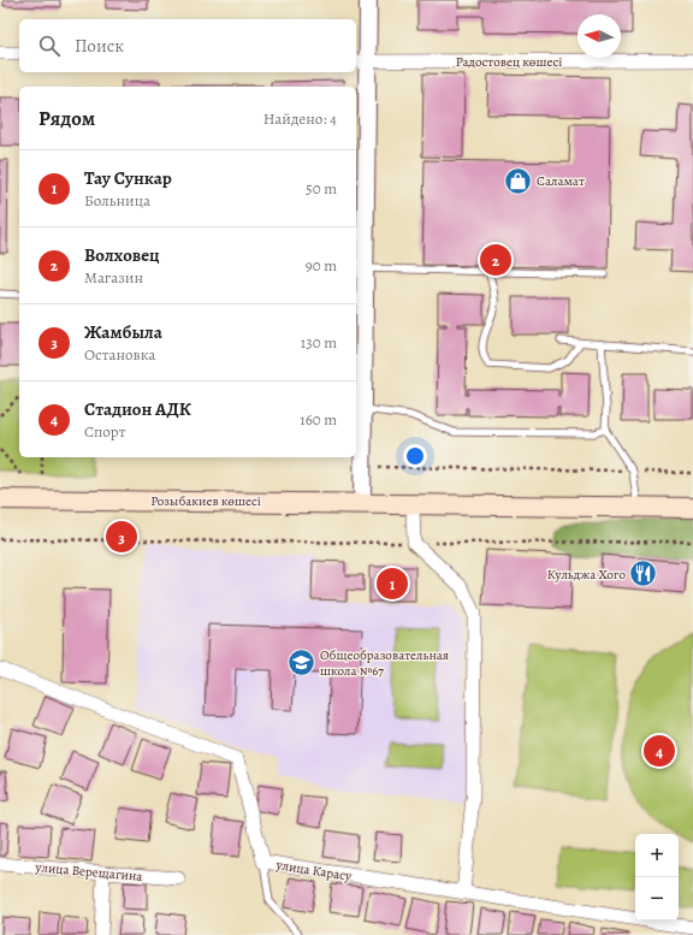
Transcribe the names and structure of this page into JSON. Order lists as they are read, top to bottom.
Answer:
{
  "streets": {
    "main road": ["Розыбакиев көшесі"],
    "street": ["Радостовец көшесі", "улица Карасу", "улица Верещагина"]
  },
  "places": {
    "shop": ["Саламат"],
    "restaurant": ["Кульджа Хого"],
    "school or university": ["Общеобразовательная школа №67"]
  },
  "north": "left",
  "page": {
    "search": "Поиск",
    "heading": ["Рядом", "Найдено: 4"],
    "list": [
      {
        "mark": "1",
        "name": "Тау Сункар",
        "note": "Больница",
        "value": "50 m"
      },
      {
        "mark": "2",
        "name": "Волховец",
        "note": "Магазин",
        "value": "90 m"
      },
      {
        "mark": "3",
        "name": "Жамбыла",
        "note": "Остановка",
        "value": "130 m"
      },
      {
        "mark": "4",
        "name": "Стадион АДК",
        "note": "Спорт",
        "value": "160 m"
      }
    ],
    "pins": [
      "2",
      "3",
      "1",
      "4"
    ],
    "map_buttons": ["+", "−"]
  }
}
